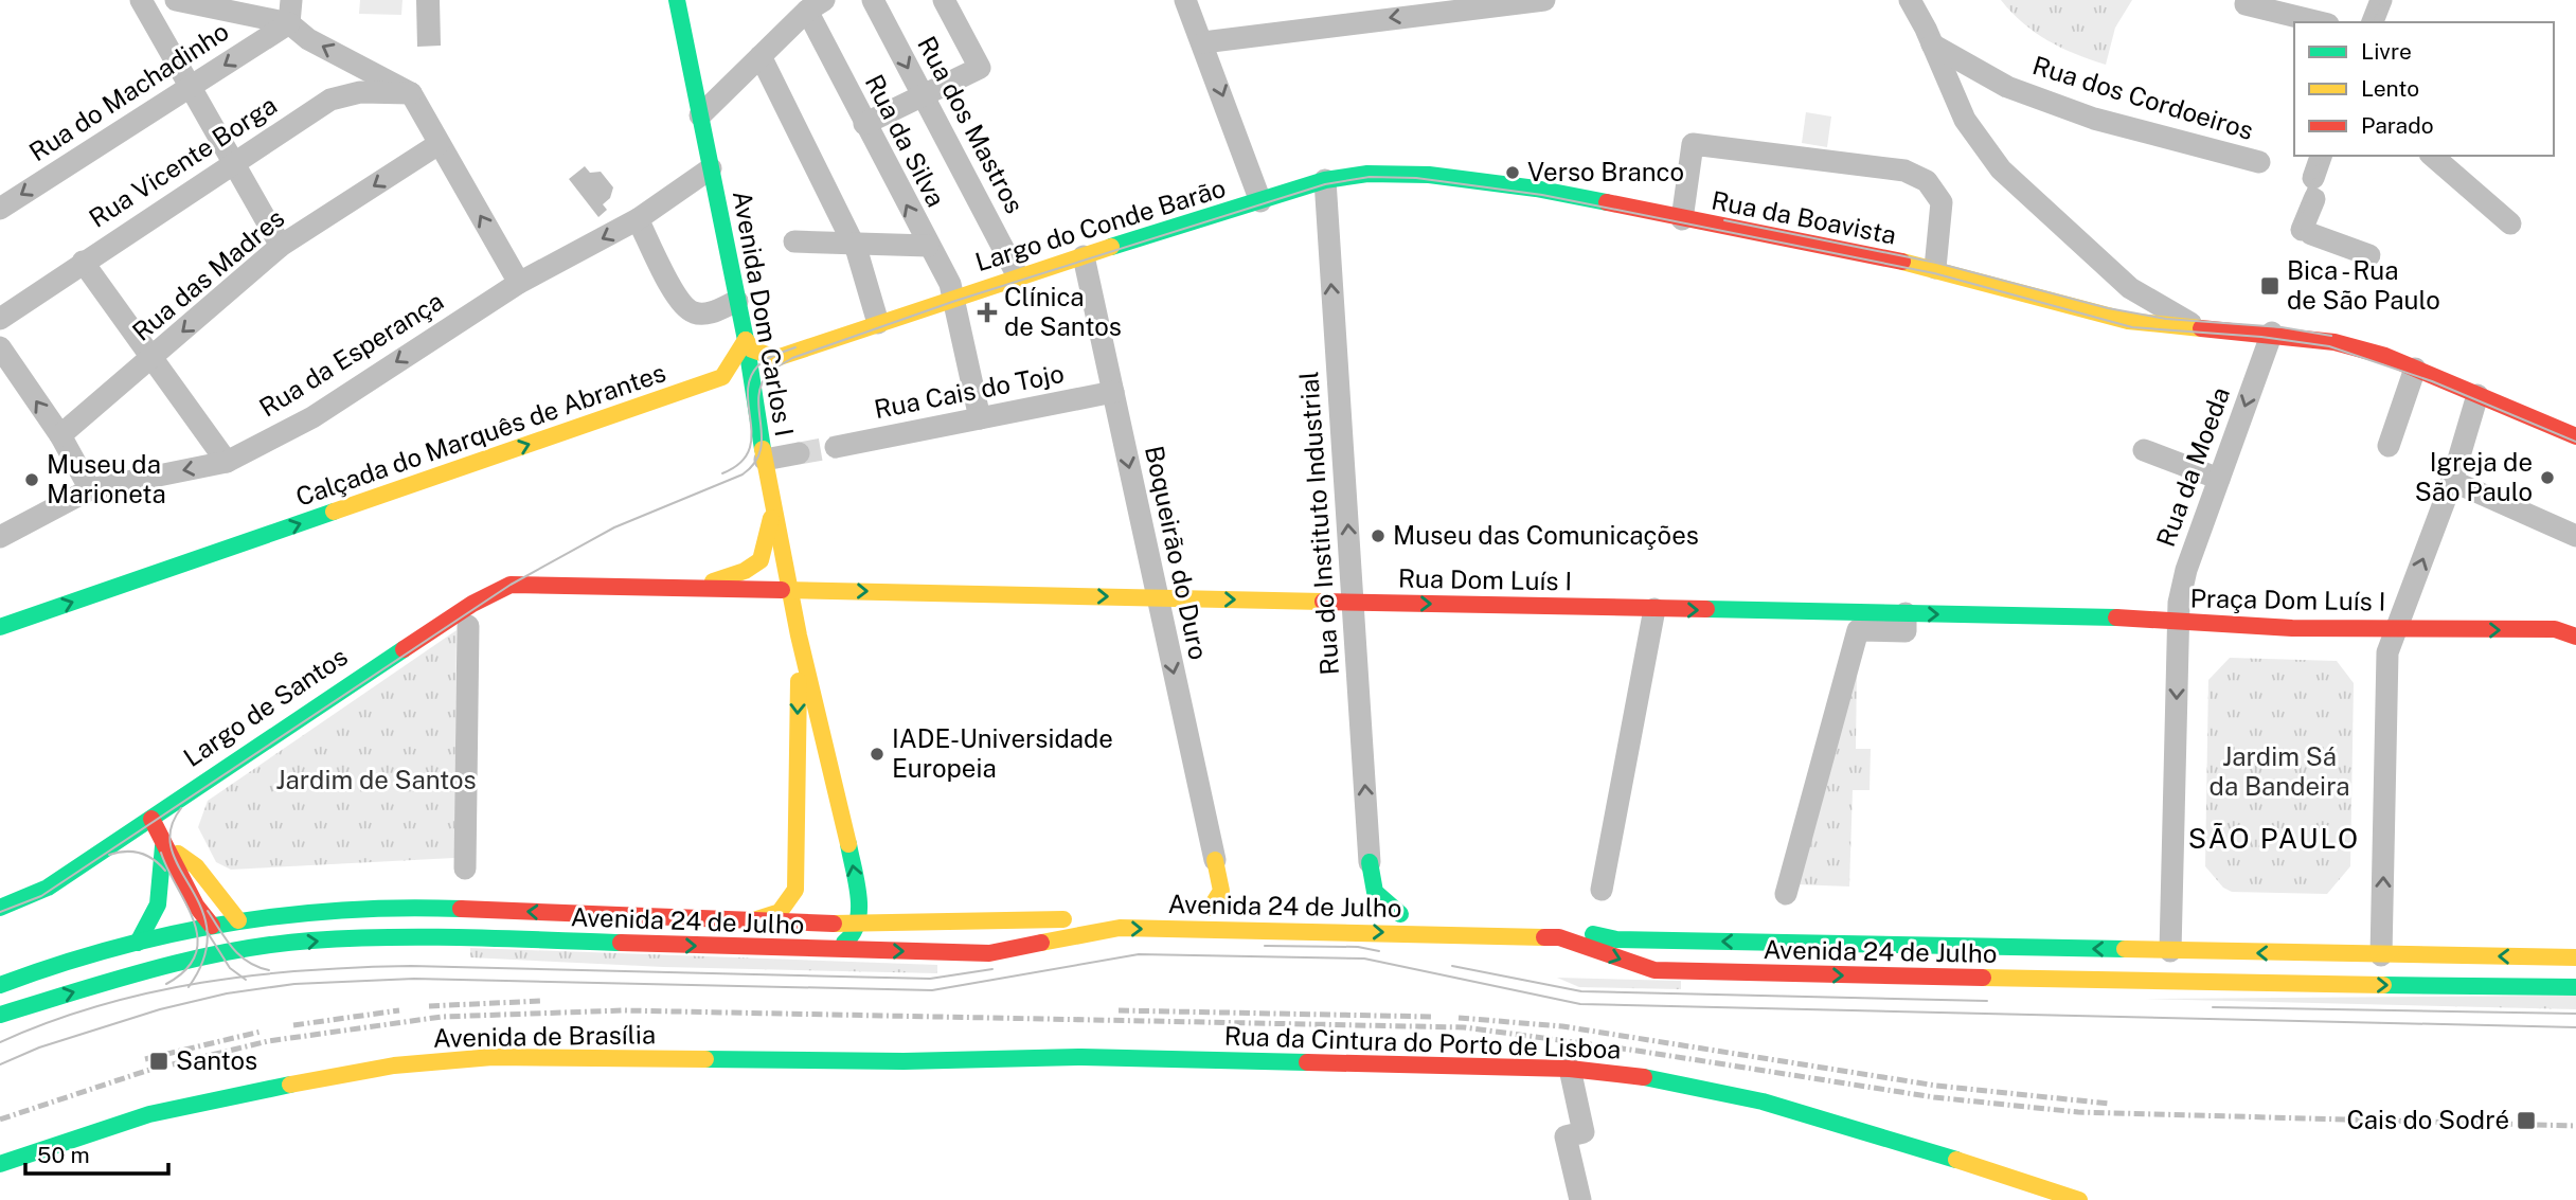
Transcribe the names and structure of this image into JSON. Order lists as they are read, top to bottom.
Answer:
{
  "streets": {
    "street": [
      "Rua do Machadinho",
      "Rua dos Cordoeiros",
      "Rua dos Mastros",
      "Rua da Silva",
      "Rua Vicente Borga",
      "Rua da Boavista",
      "Largo do Conde Barão",
      "Rua das Madres",
      "Avenida Dom Carlos I",
      "Rua da Esperança",
      "Rua Cais do Tojo",
      "Calçada do Marquês de Abrantes",
      "Rua da Moeda",
      "Rua do Instituto Industrial",
      "Boqueirão do Duro",
      "Rua Dom Luís I",
      "Praça Dom Luís I",
      "Largo de Santos",
      "Avenida 24 de Julho",
      "Avenida de Brasília",
      "Rua da Cintura do Porto de Lisboa"
    ]
  },
  "crossings": [
    ["Rua dos Mastros", "Largo do Conde Barão"],
    ["Rua da Silva", "Largo do Conde Barão"],
    ["Rua da Silva", "Rua Cais do Tojo"],
    ["Rua da Boavista", "Largo do Conde Barão"],
    ["Rua da Boavista", "Rua da Moeda"],
    ["Rua da Boavista", "Rua do Instituto Industrial"],
    ["Largo do Conde Barão", "Boqueirão do Duro"],
    ["Avenida Dom Carlos I", "Rua da Esperança"],
    ["Avenida Dom Carlos I", "Calçada do Marquês de Abrantes"],
    ["Avenida Dom Carlos I", "Rua Dom Luís I"],
    ["Avenida Dom Carlos I", "Avenida 24 de Julho"],
    ["Rua Cais do Tojo", "Boqueirão do Duro"],
    ["Rua da Moeda", "Rua Dom Luís I"],
    ["Rua da Moeda", "Praça Dom Luís I"],
    ["Rua do Instituto Industrial", "Rua Dom Luís I"],
    ["Rua do Instituto Industrial", "Avenida 24 de Julho"],
    ["Boqueirão do Duro", "Rua Dom Luís I"],
    ["Rua Dom Luís I", "Praça Dom Luís I"],
    ["Rua Dom Luís I", "Largo de Santos"],
    ["Praça Dom Luís I", "Avenida 24 de Julho"],
    ["Avenida de Brasília", "Rua da Cintura do Porto de Lisboa"]
  ],
  "one_way": [
    "Rua do Machadinho",
    "Rua das Madres",
    "Rua da Esperança",
    "Calçada do Marquês de Abrantes",
    "Rua do Instituto Industrial",
    "Boqueirão do Duro",
    "Rua Dom Luís I"
  ],
  "districts": ["SÃO PAULO"],
  "parks": ["Jardim Sá da Bandeira", "Jardim de Santos"],
  "places": {
    "other": [
      "Verso Branco",
      "Igreja de São Paulo",
      "Museu da Marioneta",
      "Museu das Comunicações",
      "IADE-Universidade Europeia"
    ],
    "transit": ["Bica - Rua de São Paulo", "Santos", "Cais do Sodré"],
    "health": ["Clínica de Santos"]
  },
  "legend": ["Livre", "Lento", "Parado"],
  "scale_bar": "50 m"
}
